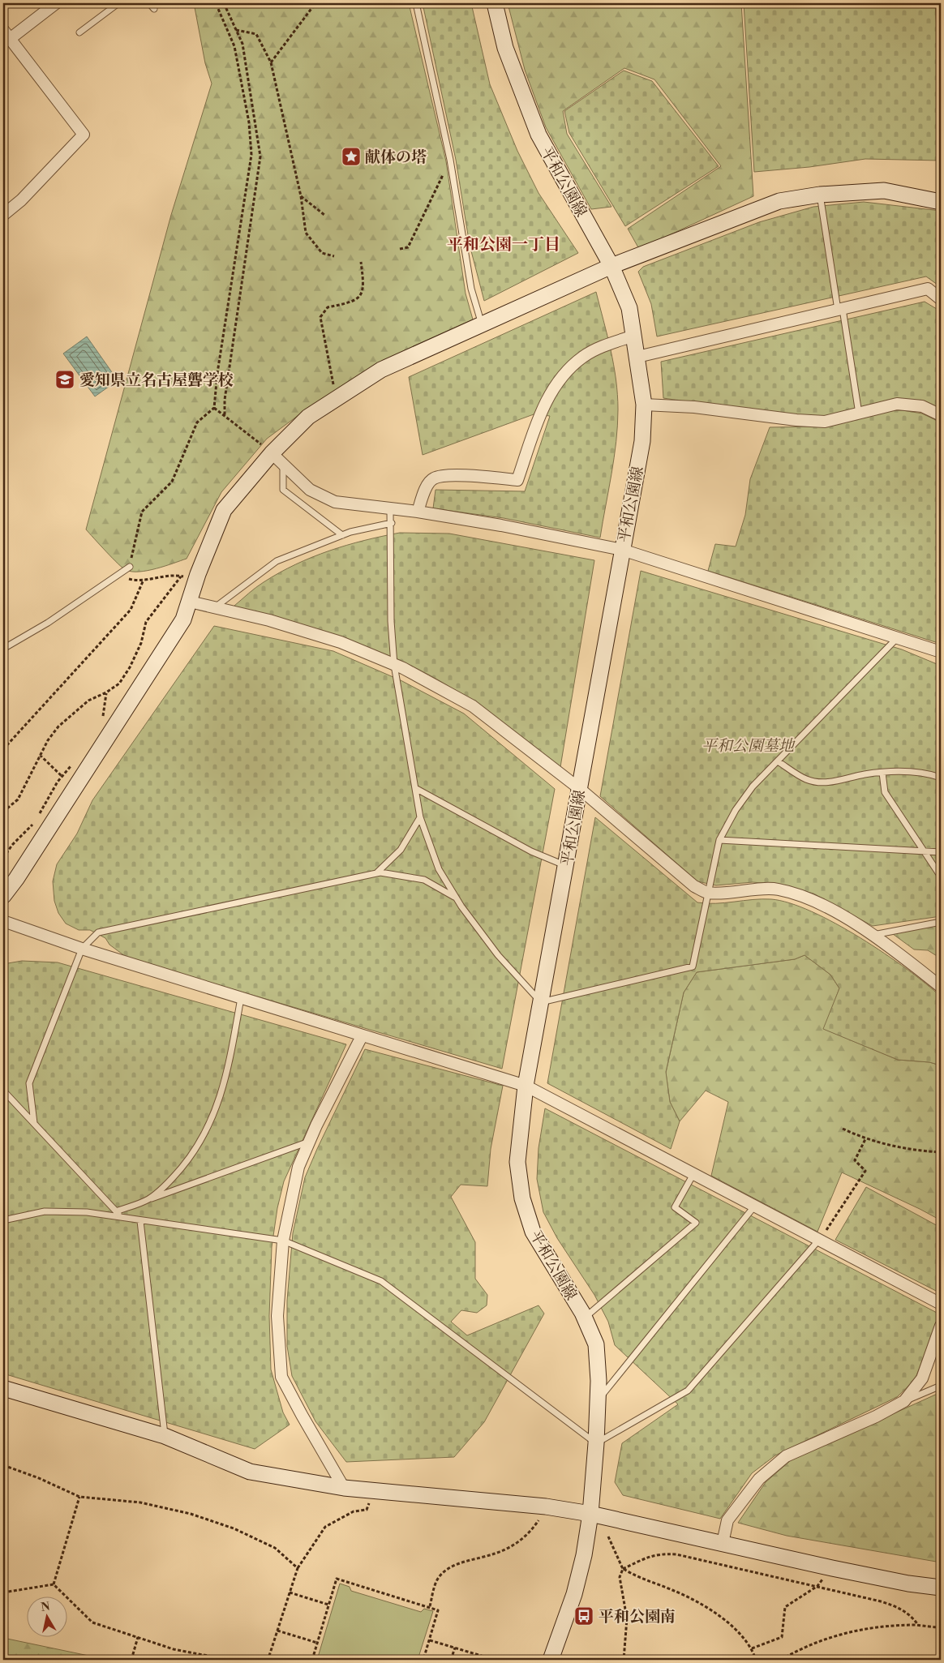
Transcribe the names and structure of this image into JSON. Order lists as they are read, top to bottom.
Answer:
{
  "streets": {
    "street": ["平和公園線"]
  },
  "districts": ["平和公園一丁目"],
  "parks": ["平和公園墓地"],
  "places": {
    "place": ["献体の塔"],
    "school or university": ["愛知県立名古屋聾学校"],
    "bus stop": ["平和公園南"]
  },
  "north": "top"
}
